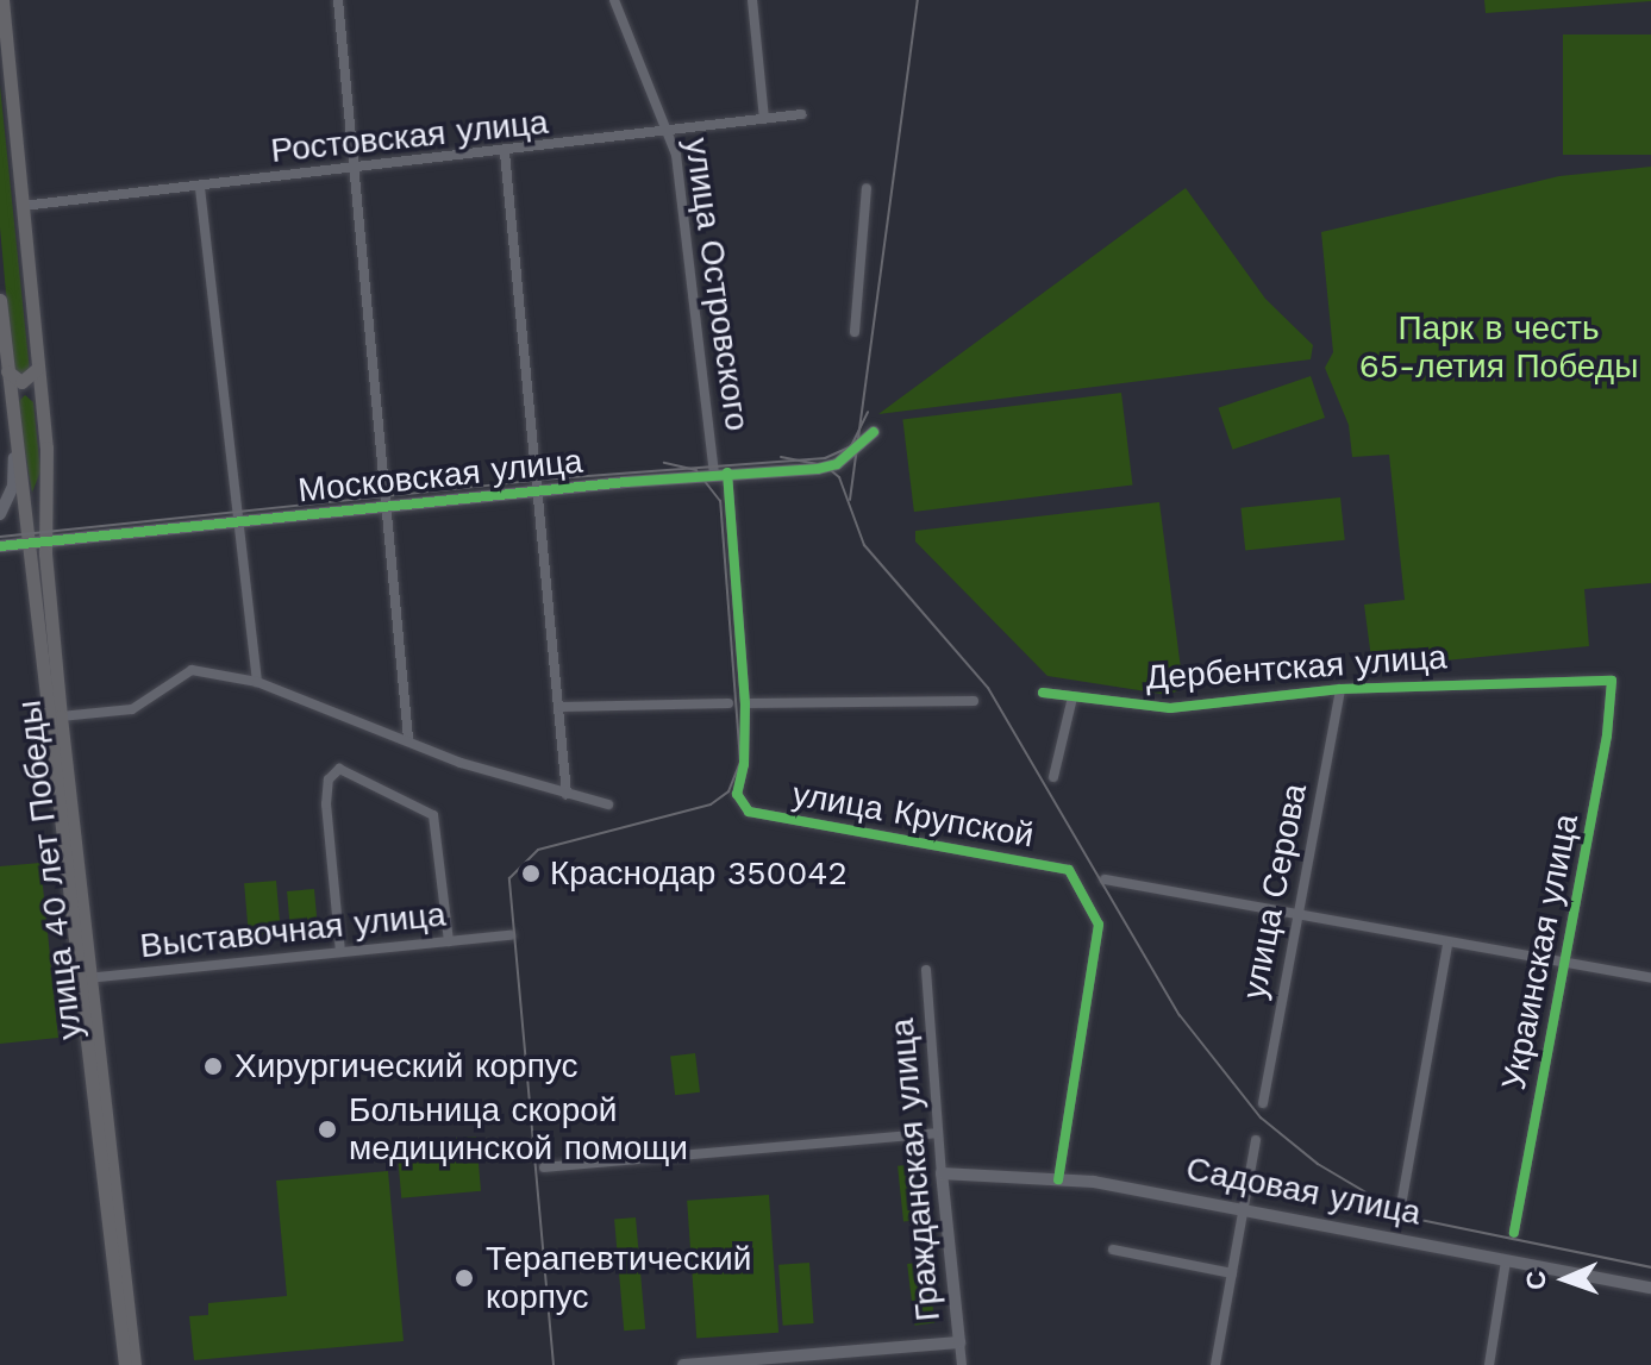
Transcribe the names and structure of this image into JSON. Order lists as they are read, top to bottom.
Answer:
{
  "streets": {
    "main road": ["улица 40 лет Победы"],
    "street": [
      "Ростовская улица",
      "улица Островского",
      "Московская улица",
      "Дербентская улица",
      "улица Крупской",
      "улица Серова",
      "Выставочная улица",
      "Украинская улица",
      "Гражданская улица",
      "Садовая улица"
    ]
  },
  "crossings": [
    ["Ростовская улица", "улица Островского"],
    ["Ростовская улица", "улица 40 лет Победы"],
    ["улица Островского", "Московская улица"],
    ["улица Островского", "улица Крупской"],
    ["Московская улица", "улица 40 лет Победы"],
    ["Дербентская улица", "улица Серова"],
    ["Дербентская улица", "Украинская улица"],
    ["улица Крупской", "Садовая улица"],
    ["улица 40 лет Победы", "Выставочная улица"],
    ["Гражданская улица", "Садовая улица"]
  ],
  "parks": ["Парк в честь 65-летия Победы"],
  "places": [
    "Краснодар 350042",
    "Хирургический корпус",
    "Больница скорой медицинской помощи",
    "Терапевтический корпус"
  ],
  "north": "left"
}
